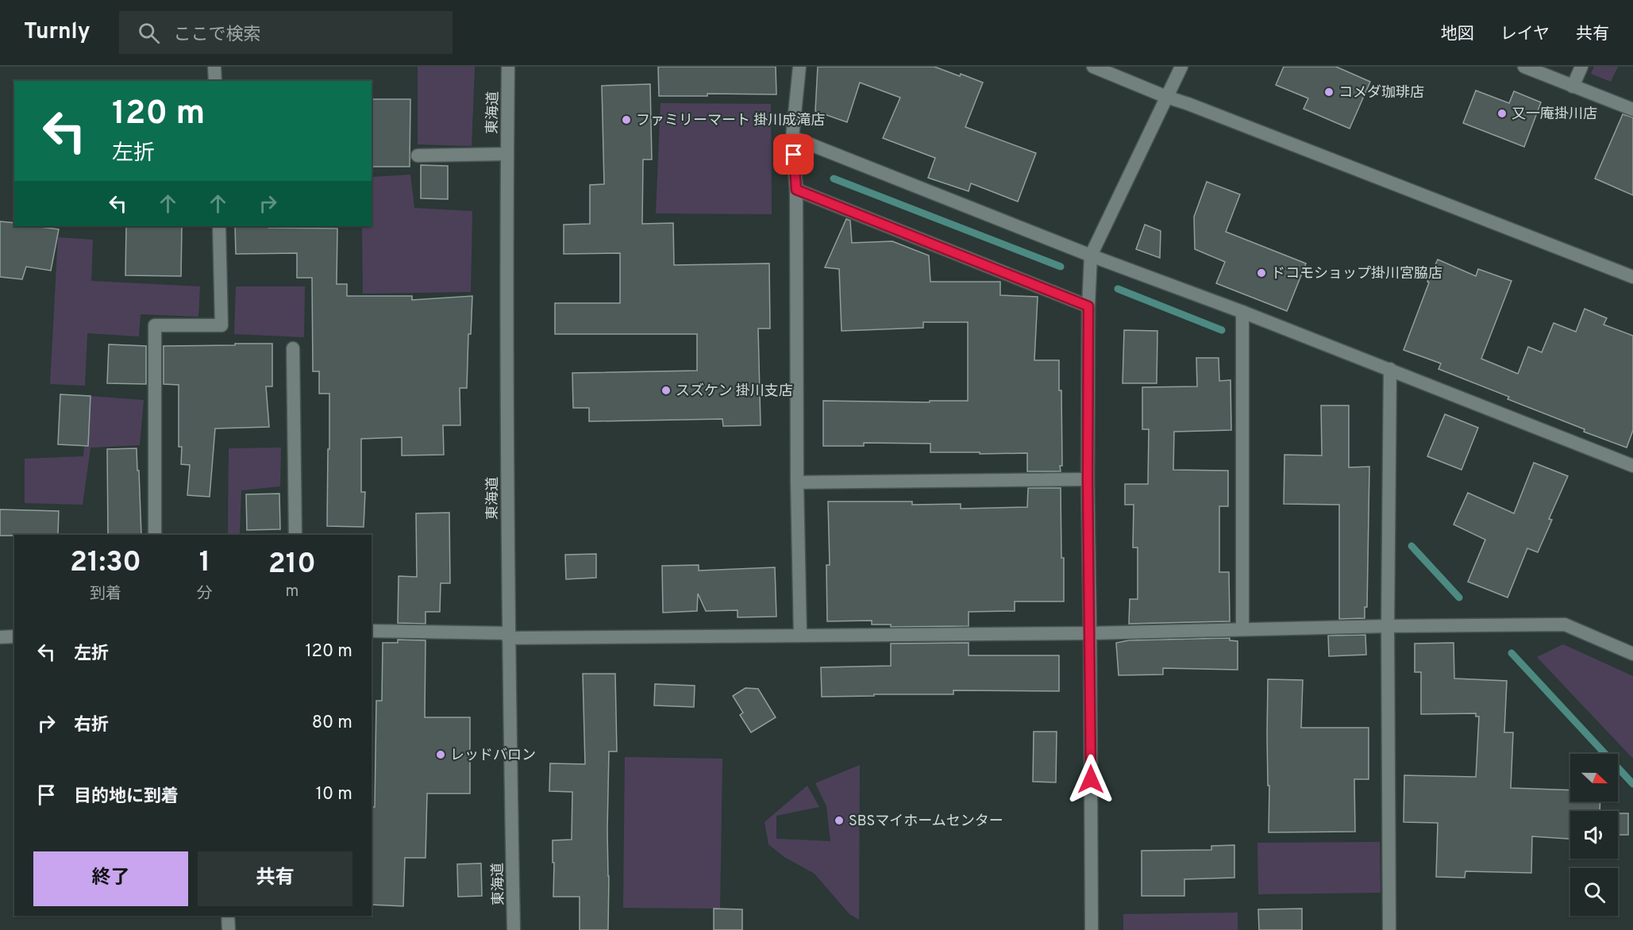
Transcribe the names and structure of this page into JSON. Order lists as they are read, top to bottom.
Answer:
{
  "streets": {
    "street": ["東海道"]
  },
  "places": [
    "コメダ珈琲店",
    "又一庵掛川店",
    "ファミリーマート 掛川成滝店",
    "ドコモショップ掛川宮脇店",
    "スズケン 掛川支店",
    "レッドバロン",
    "SBSマイホームセンター"
  ],
  "north": "right",
  "page": {
    "header": "Turnly",
    "search": "ここで検索",
    "nav": ["地図", "レイヤ", "共有"],
    "turn": ["120 m", "左折"],
    "eta": [
      "21:30",
      "到着",
      "1",
      "分",
      "210",
      "m"
    ],
    "list": [
      {
        "name": "左折",
        "value": "120 m"
      },
      {
        "name": "右折",
        "value": "80 m"
      },
      {
        "name": "目的地に到着",
        "value": "10 m"
      }
    ],
    "buttons": ["終了", "共有"]
  }
}
